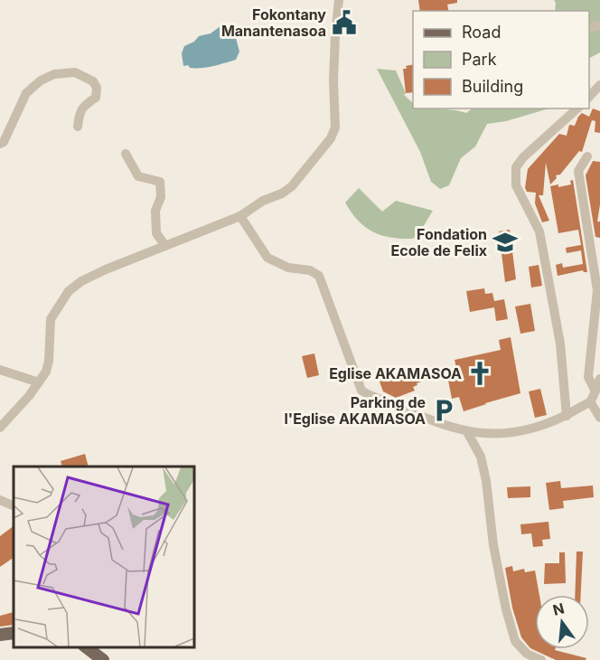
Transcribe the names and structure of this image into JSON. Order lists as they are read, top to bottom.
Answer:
{
  "places": {
    "public building": ["Fokontany Manantenasoa"],
    "school or university": ["Fondation Ecole de Felix"],
    "church": ["Eglise AKAMASOA"],
    "parking": ["Parking de l'Eglise AKAMASOA"]
  },
  "legend": ["Road", "Park", "Building"],
  "north": "top"
}
